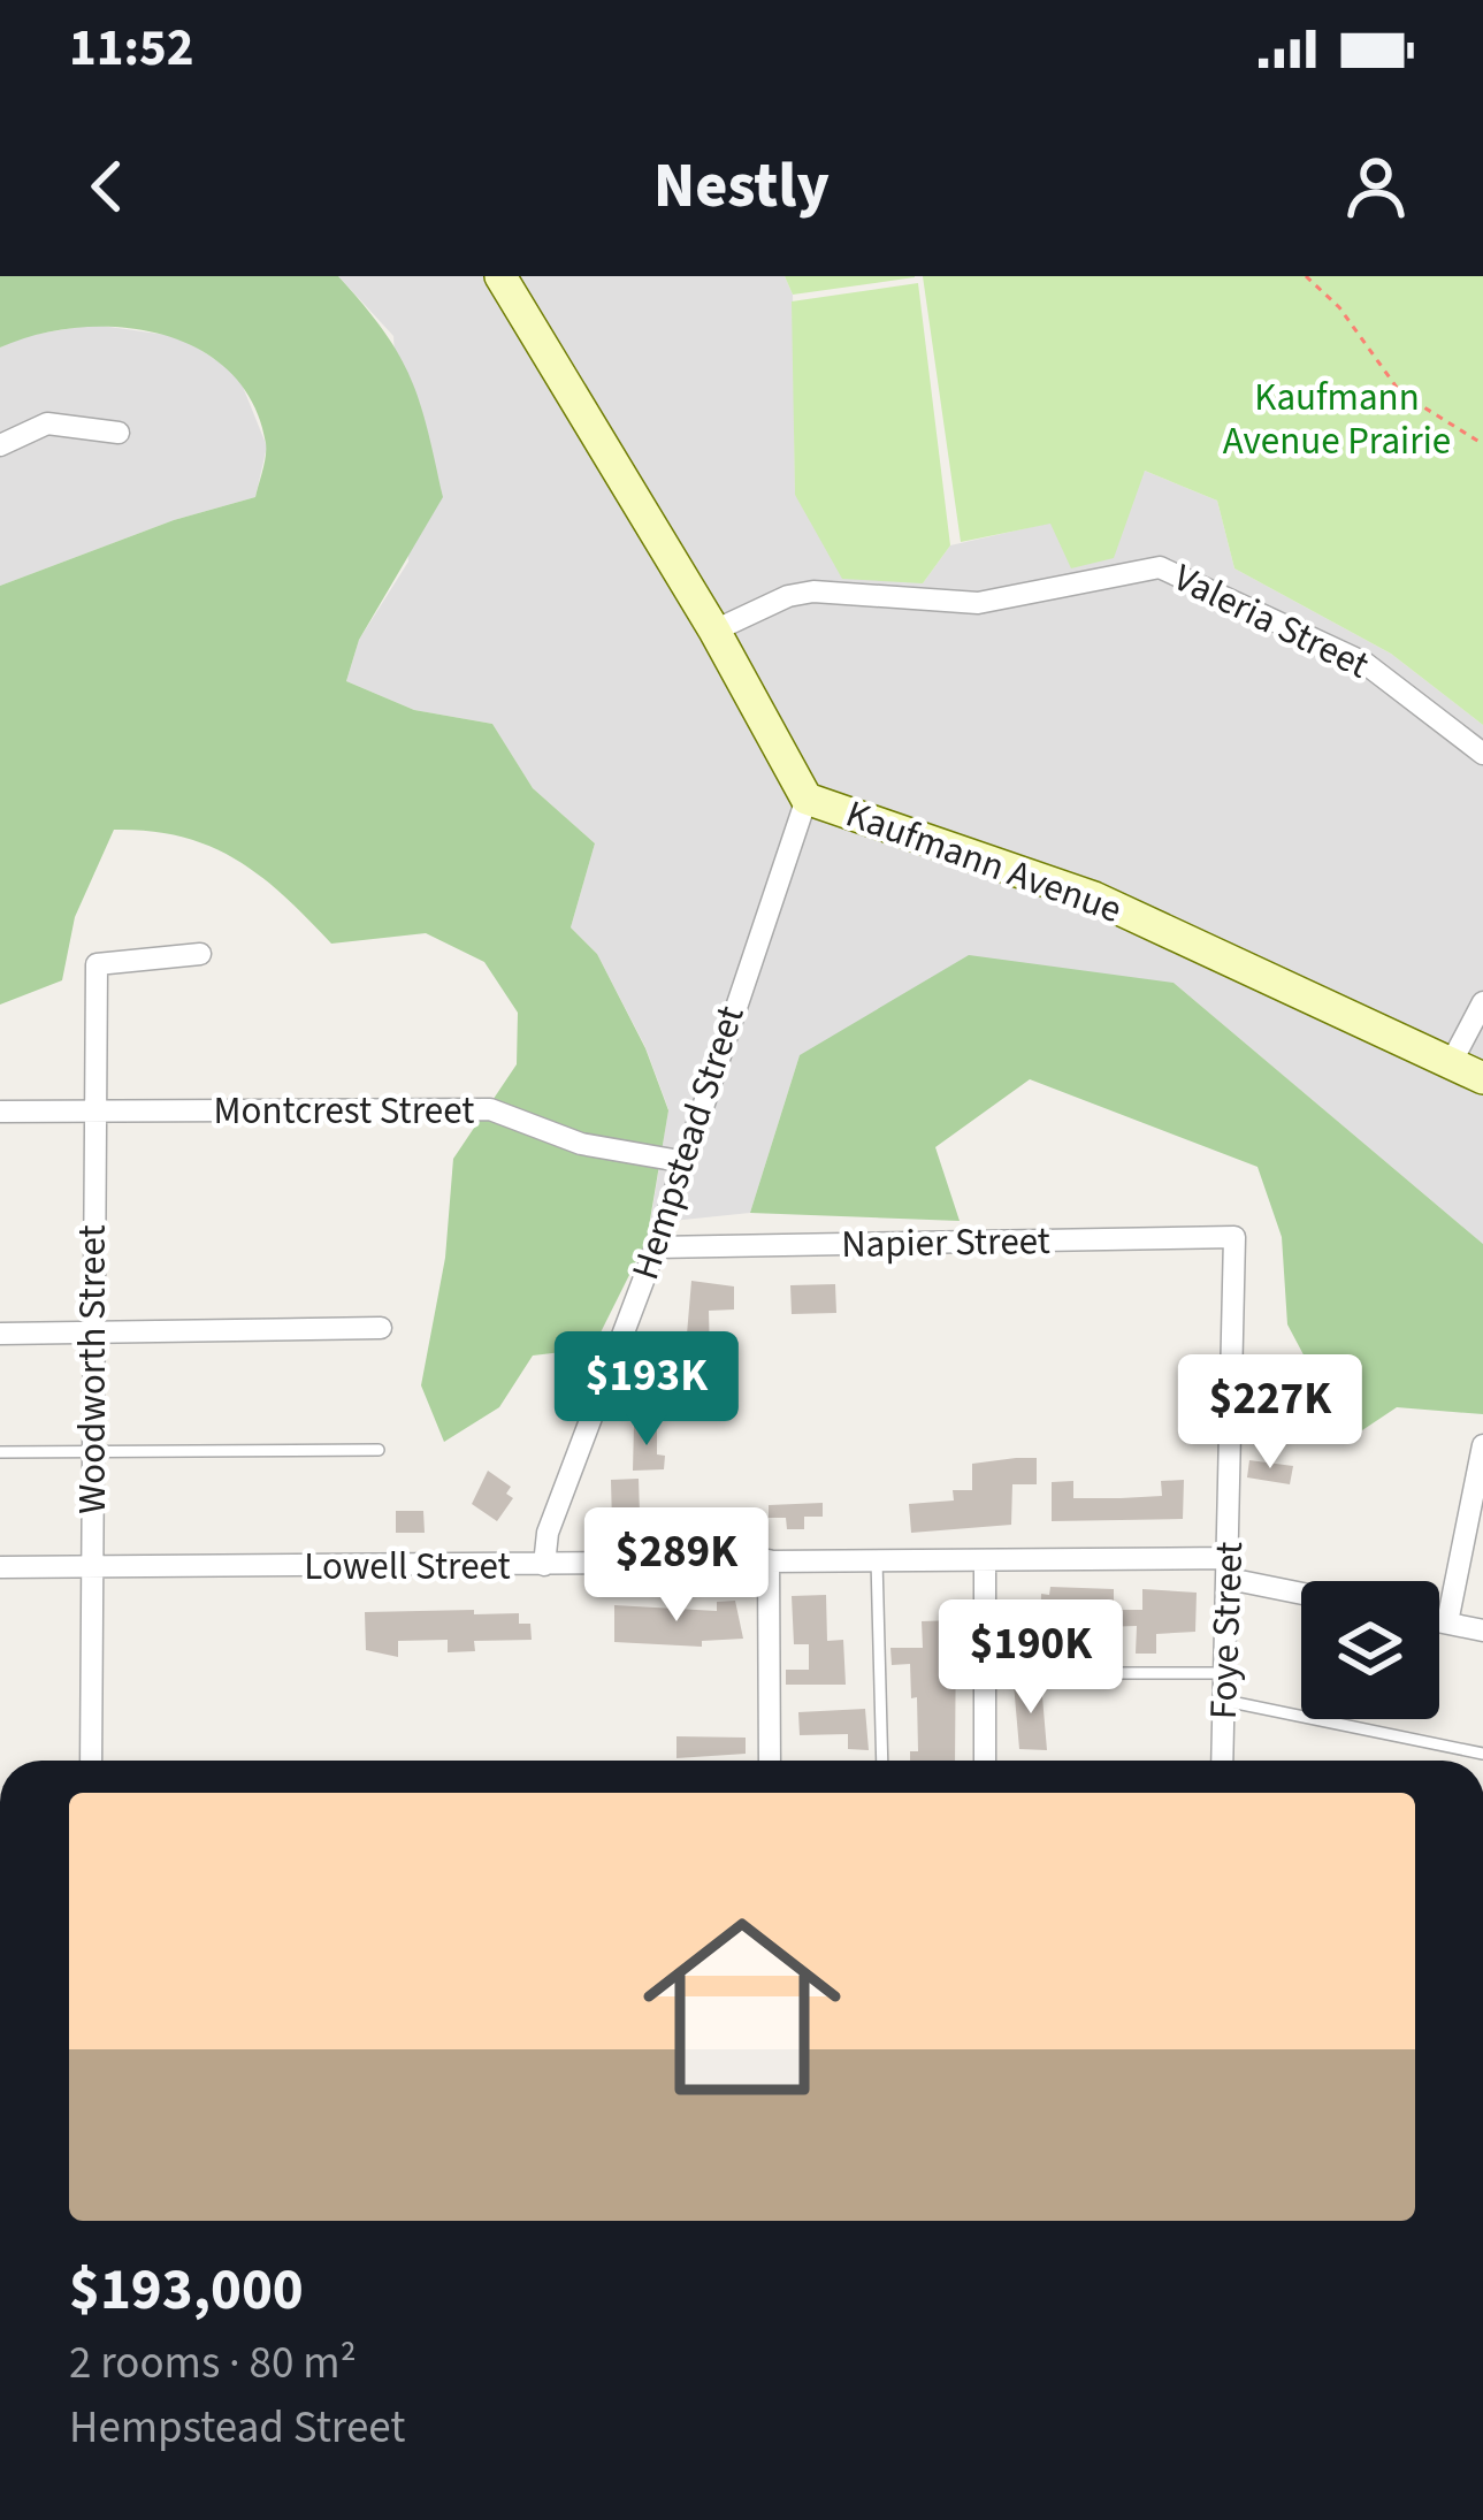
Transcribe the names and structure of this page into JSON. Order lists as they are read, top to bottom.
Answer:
{
  "streets": {
    "main road": ["Kaufmann Avenue"],
    "street": [
      "Valeria Street",
      "Montcrest Street",
      "Hempstead Street",
      "Napier Street",
      "Woodworth Street",
      "Lowell Street",
      "Foye Street"
    ]
  },
  "crossings": [
    ["Valeria Street", "Kaufmann Avenue"],
    ["Kaufmann Avenue", "Hempstead Street"],
    ["Montcrest Street", "Hempstead Street"],
    ["Montcrest Street", "Woodworth Street"],
    ["Hempstead Street", "Napier Street"],
    ["Hempstead Street", "Lowell Street"],
    ["Napier Street", "Foye Street"],
    ["Woodworth Street", "Lowell Street"],
    ["Lowell Street", "Foye Street"]
  ],
  "parks": ["Kaufmann Avenue Prairie"],
  "page": {
    "status": "11:52",
    "header": "Nestly",
    "price": [
      "$193K",
      "$227K",
      "$289K",
      "$190K"
    ],
    "list": [
      {
        "name": "$193,000",
        "note": "2 rooms · 80 m² · Hempstead Street"
      }
    ]
  }
}
